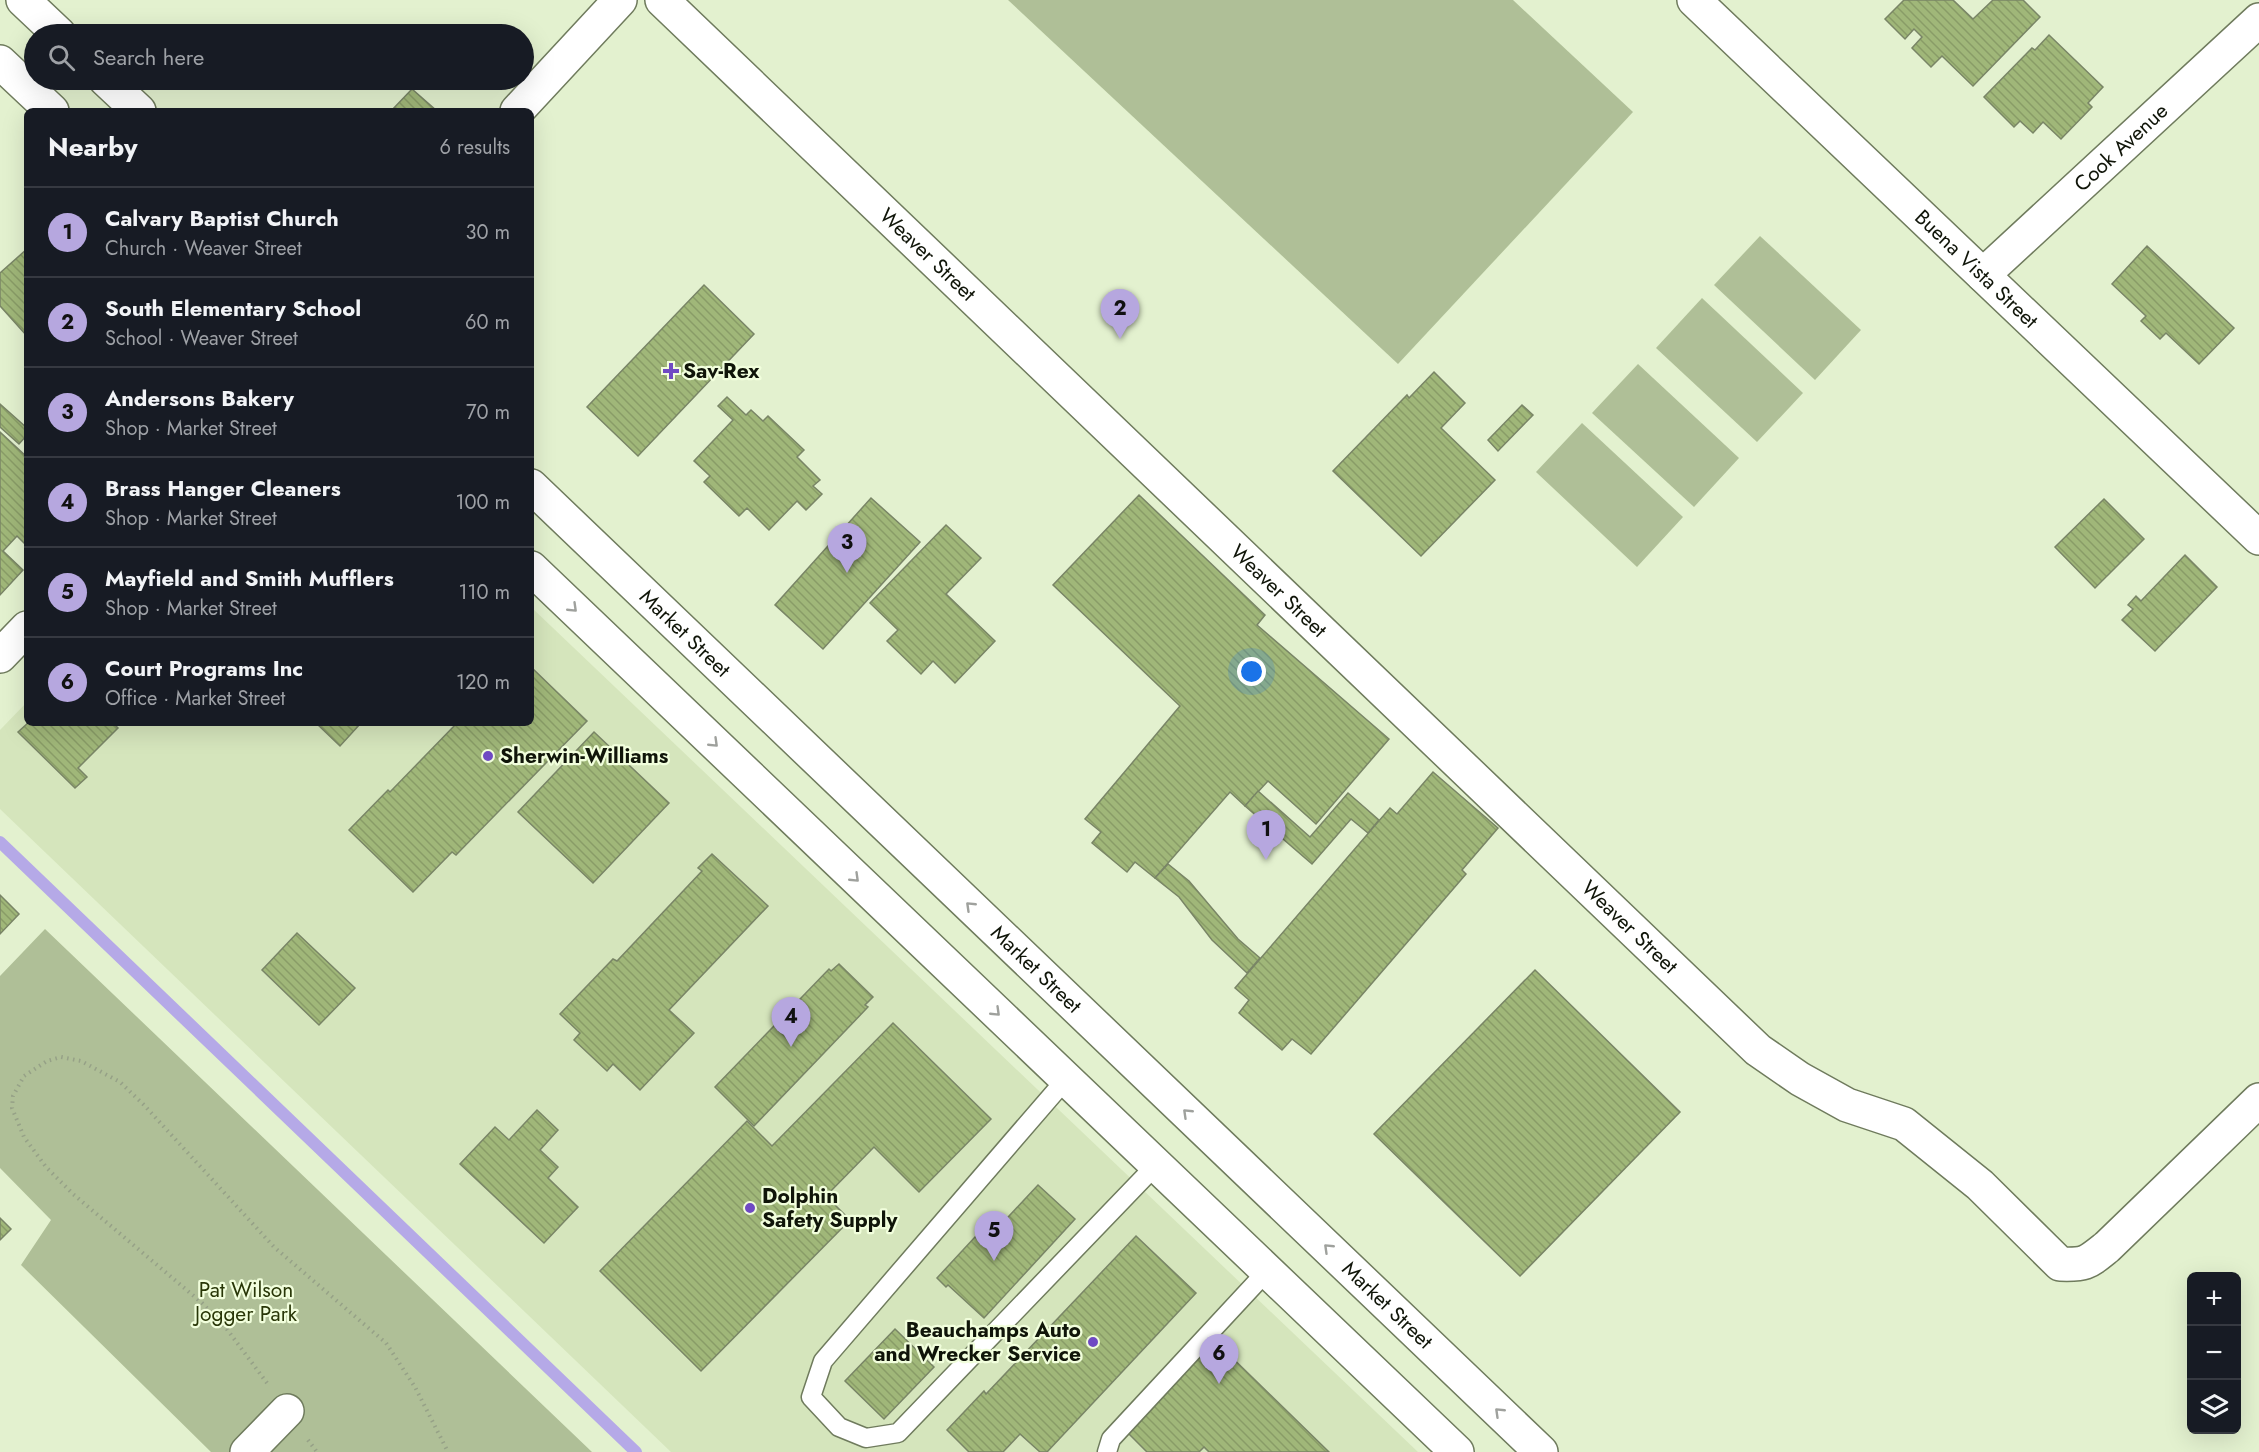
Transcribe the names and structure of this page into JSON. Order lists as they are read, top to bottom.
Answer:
{
  "streets": {
    "street": [
      "Cook Avenue",
      "Weaver Street",
      "Buena Vista Street",
      "Market Street"
    ]
  },
  "crossings": [
    ["Cook Avenue", "Buena Vista Street"]
  ],
  "parks": ["Pat Wilson Jogger Park"],
  "places": {
    "health": ["Sav-Rex"],
    "other": ["Sherwin-Williams", "Dolphin Safety Supply", "Beauchamps Auto and Wrecker Service"]
  },
  "page": {
    "search": "Search here",
    "heading": ["Nearby", "6 results"],
    "list": [
      {
        "mark": "1",
        "name": "Calvary Baptist Church",
        "note": "Church · Weaver Street",
        "value": "30 m"
      },
      {
        "mark": "2",
        "name": "South Elementary School",
        "note": "School · Weaver Street",
        "value": "60 m"
      },
      {
        "mark": "3",
        "name": "Andersons Bakery",
        "note": "Shop · Market Street",
        "value": "70 m"
      },
      {
        "mark": "4",
        "name": "Brass Hanger Cleaners",
        "note": "Shop · Market Street",
        "value": "100 m"
      },
      {
        "mark": "5",
        "name": "Mayfield and Smith Mufflers",
        "note": "Shop · Market Street",
        "value": "110 m"
      },
      {
        "mark": "6",
        "name": "Court Programs Inc",
        "note": "Office · Market Street",
        "value": "120 m"
      }
    ],
    "pins": [
      "2",
      "3",
      "1",
      "4",
      "5",
      "6"
    ],
    "map_buttons": ["+", "−"]
  }
}
